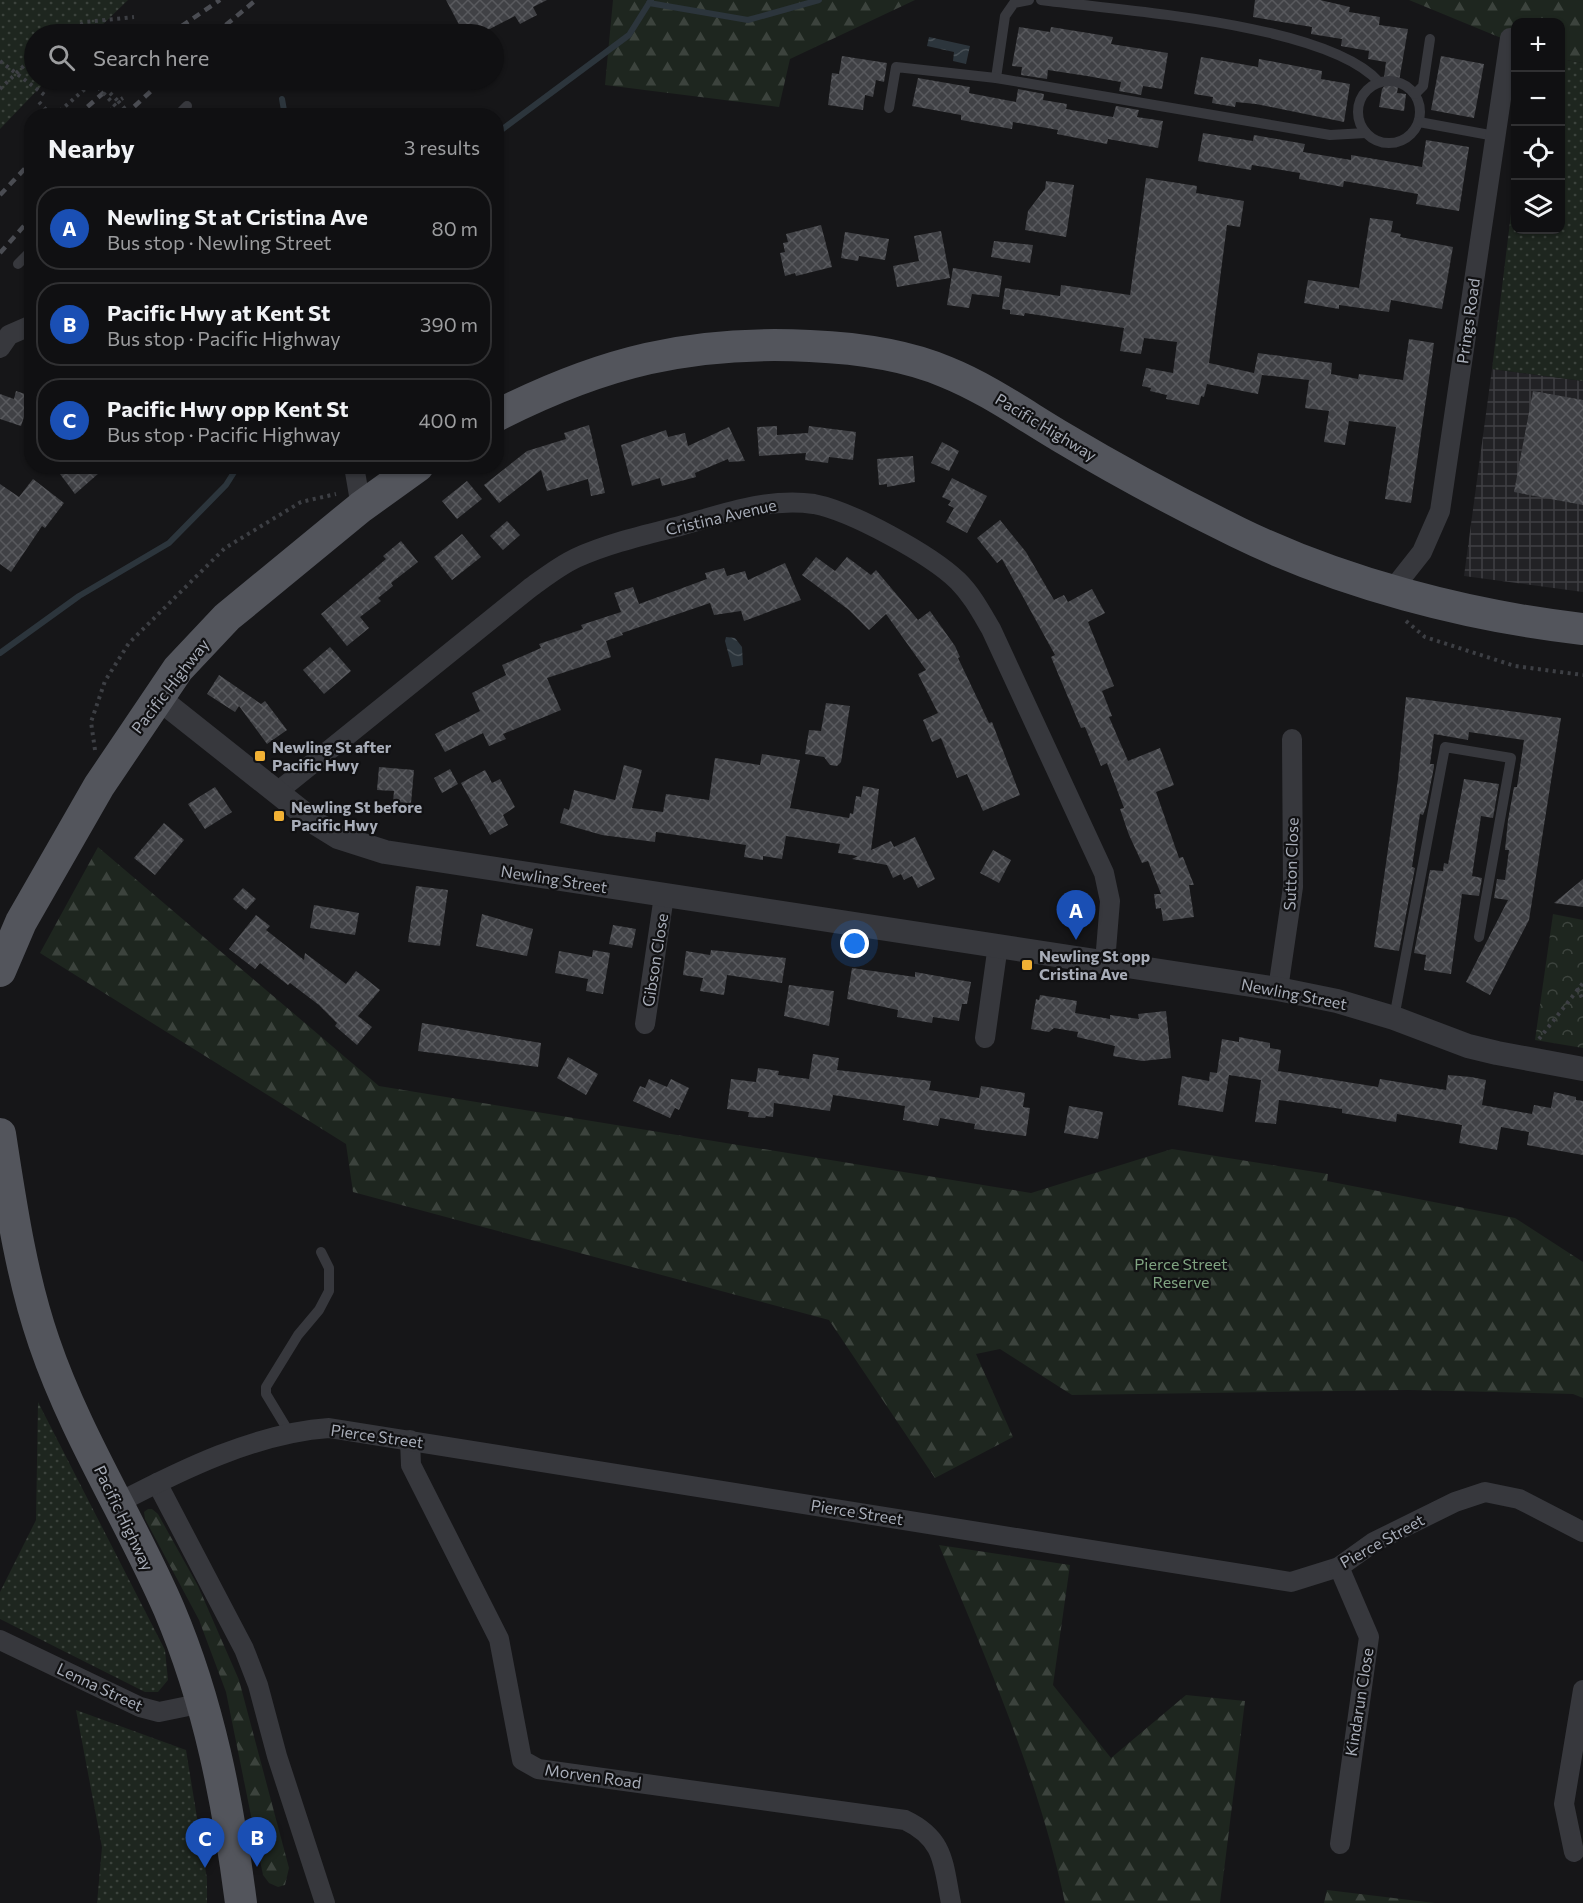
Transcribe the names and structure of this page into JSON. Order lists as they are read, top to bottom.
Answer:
{
  "streets": {
    "main road": ["Pacific Highway"],
    "street": [
      "Prings Road",
      "Cristina Avenue",
      "Sutton Close",
      "Newling Street",
      "Gibson Close",
      "Pierce Street",
      "Lenna Street",
      "Kindarun Close",
      "Morven Road"
    ]
  },
  "crossings": [
    ["Prings Road", "Pacific Highway"],
    ["Pacific Highway", "Newling Street"],
    ["Pacific Highway", "Pierce Street"],
    ["Pacific Highway", "Lenna Street"],
    ["Cristina Avenue", "Newling Street"],
    ["Sutton Close", "Newling Street"],
    ["Newling Street", "Gibson Close"],
    ["Pierce Street", "Kindarun Close"],
    ["Pierce Street", "Morven Road"]
  ],
  "parks": ["Pierce Street Reserve"],
  "places": {
    "transit": ["Newling St after Pacific Hwy", "Newling St before Pacific Hwy", "Newling St opp Cristina Ave"]
  },
  "page": {
    "map_buttons": ["+", "−"],
    "search": "Search here",
    "heading": ["Nearby", "3 results"],
    "list": [
      {
        "mark": "A",
        "name": "Newling St at Cristina Ave",
        "note": "Bus stop · Newling Street",
        "value": "80 m"
      },
      {
        "mark": "B",
        "name": "Pacific Hwy at Kent St",
        "note": "Bus stop · Pacific Highway",
        "value": "390 m"
      },
      {
        "mark": "C",
        "name": "Pacific Hwy opp Kent St",
        "note": "Bus stop · Pacific Highway",
        "value": "400 m"
      }
    ],
    "pins": ["A", "B", "C"]
  }
}
